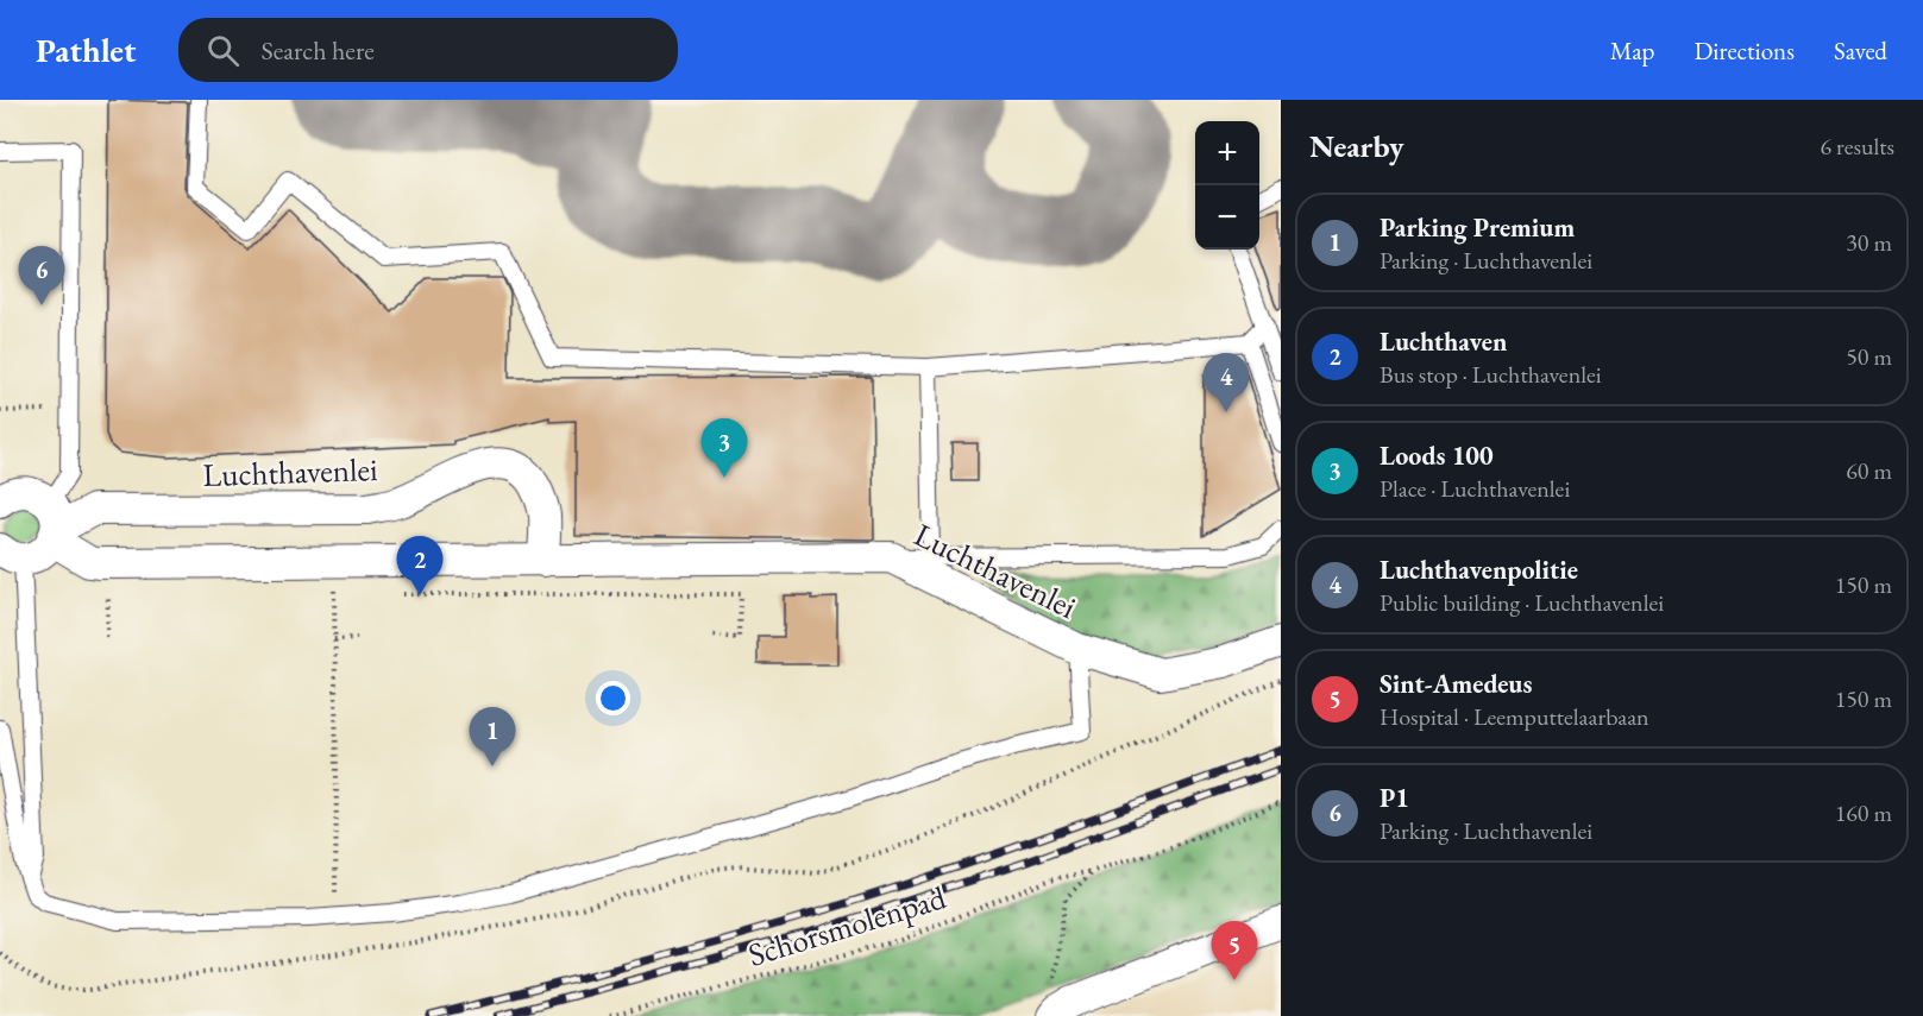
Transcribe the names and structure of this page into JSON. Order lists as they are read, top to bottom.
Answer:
{
  "streets": {
    "street": ["Luchthavenlei"],
    "path": ["Schorsmolenpad"]
  },
  "page": {
    "header": "Pathlet",
    "search": "Search here",
    "nav": ["Map", "Directions", "Saved"],
    "heading": ["Nearby", "6 results"],
    "map_buttons": ["+", "−"],
    "list": [
      {
        "mark": "1",
        "name": "Parking Premium",
        "note": "Parking · Luchthavenlei",
        "value": "30 m"
      },
      {
        "mark": "2",
        "name": "Luchthaven",
        "note": "Bus stop · Luchthavenlei",
        "value": "50 m"
      },
      {
        "mark": "3",
        "name": "Loods 100",
        "note": "Place · Luchthavenlei",
        "value": "60 m"
      },
      {
        "mark": "4",
        "name": "Luchthavenpolitie",
        "note": "Public building · Luchthavenlei",
        "value": "150 m"
      },
      {
        "mark": "5",
        "name": "Sint-Amedeus",
        "note": "Hospital · Leemputtelaarbaan",
        "value": "150 m"
      },
      {
        "mark": "6",
        "name": "P1",
        "note": "Parking · Luchthavenlei",
        "value": "160 m"
      }
    ],
    "pins": [
      "6",
      "4",
      "3",
      "2",
      "1",
      "5"
    ]
  }
}
